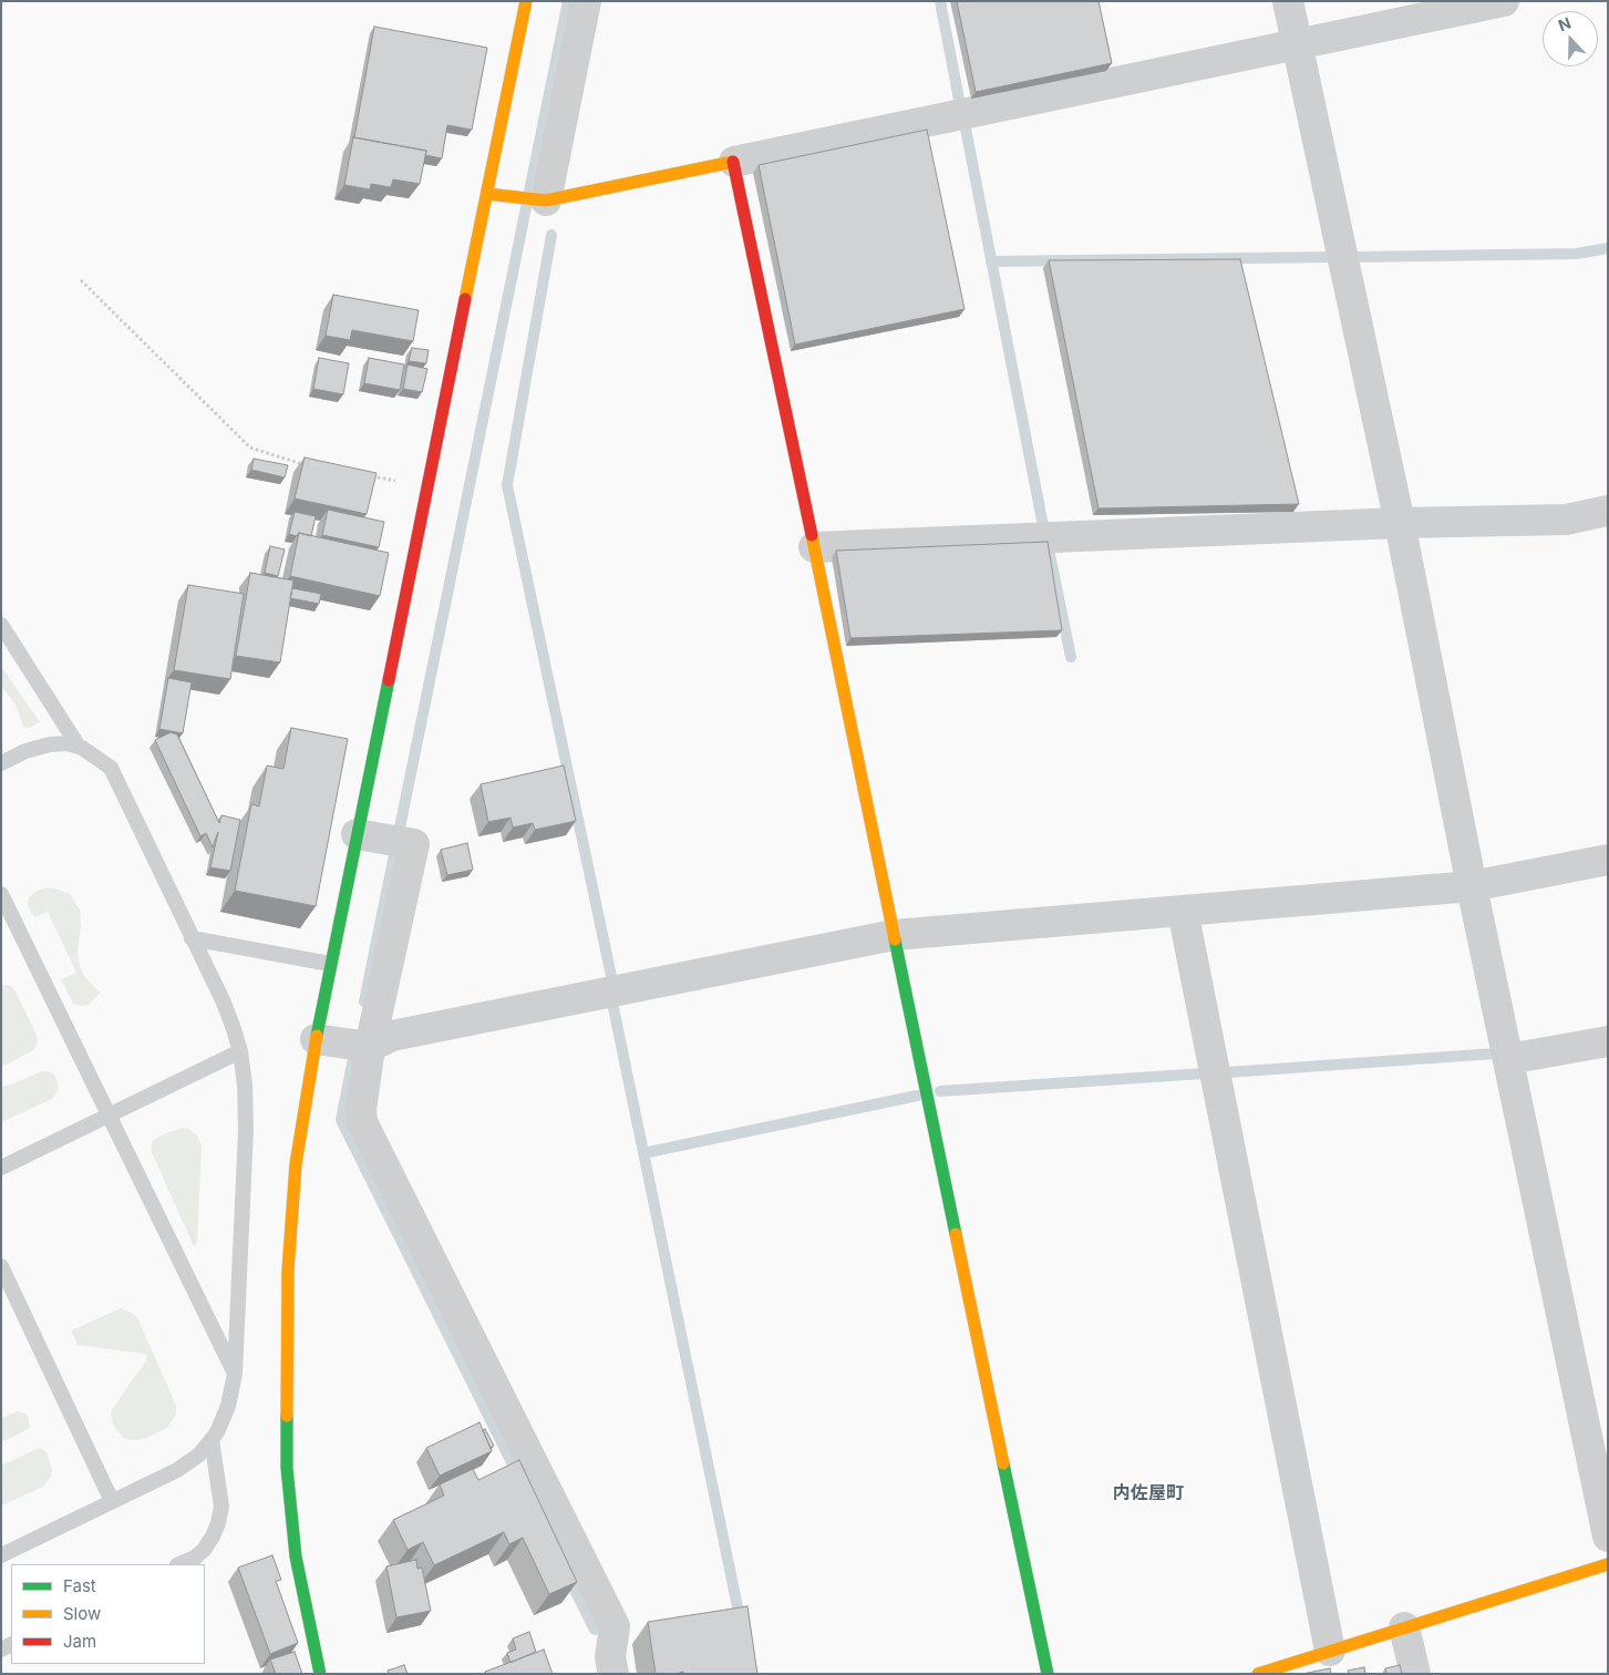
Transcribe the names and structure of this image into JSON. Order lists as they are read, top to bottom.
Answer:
{
  "districts": ["内佐屋町"],
  "legend": ["Fast", "Slow", "Jam"],
  "north": "top"
}
